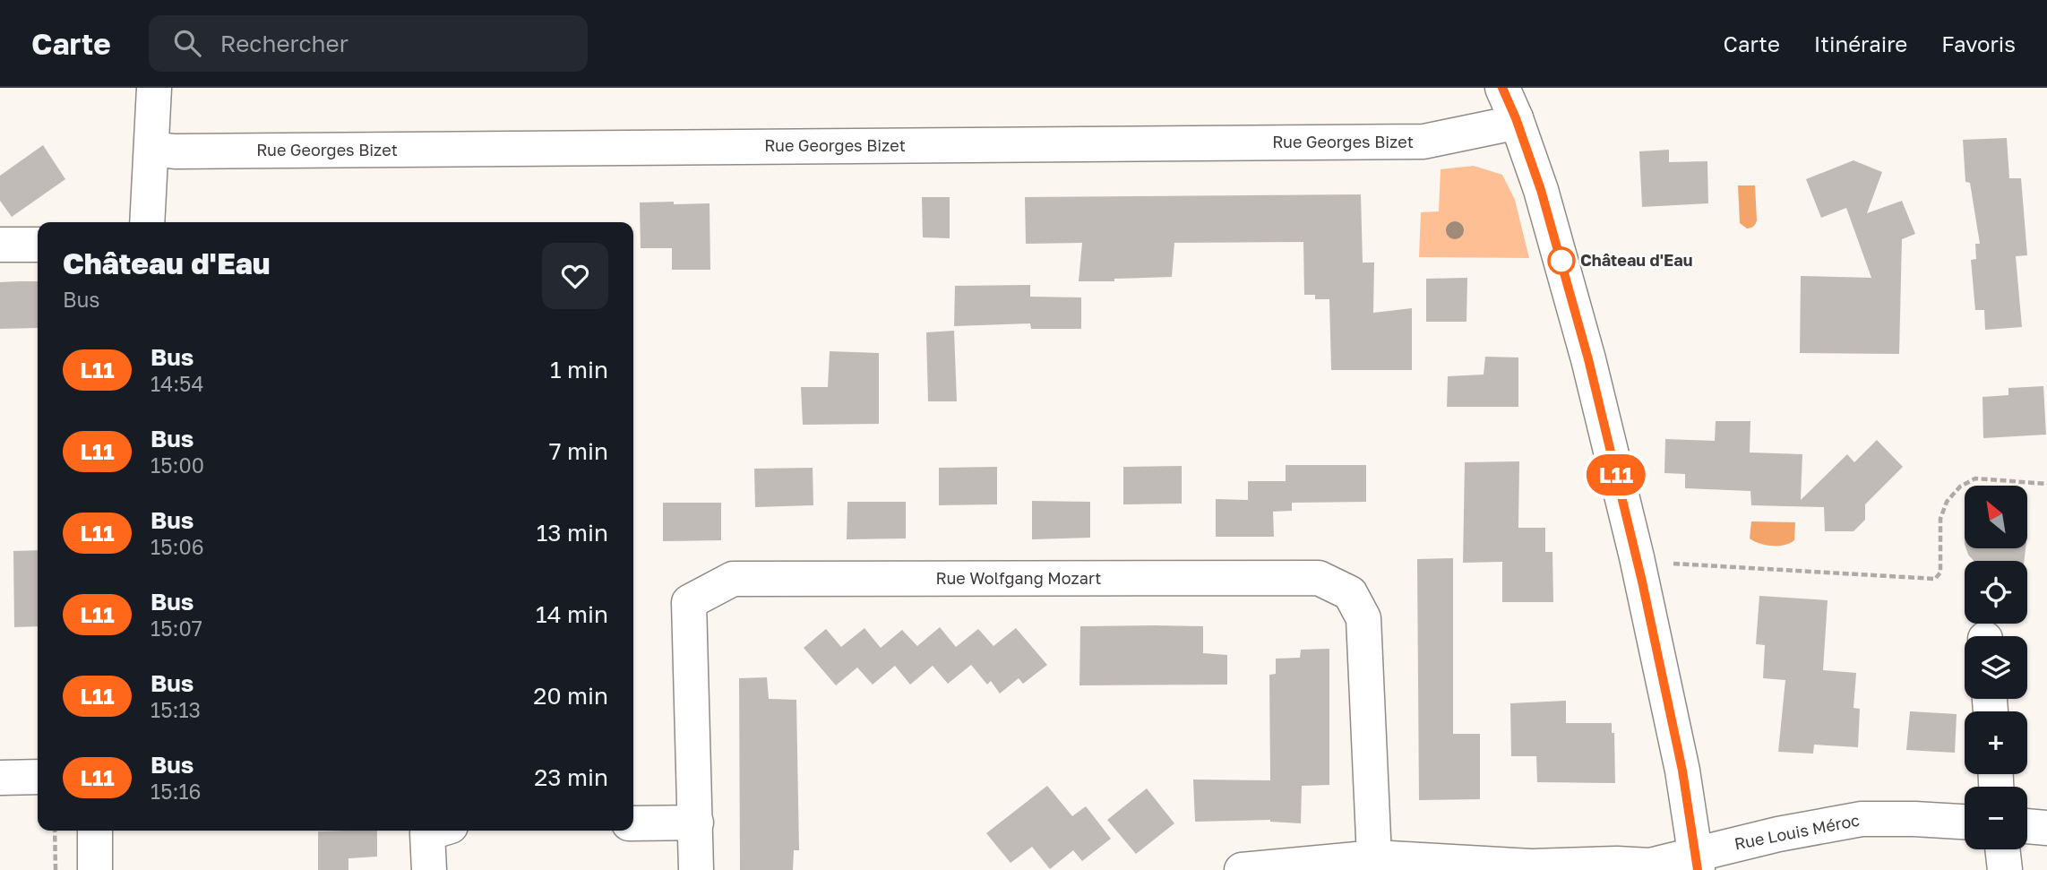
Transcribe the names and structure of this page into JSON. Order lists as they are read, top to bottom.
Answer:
{
  "streets": {
    "street": ["Rue Georges Bizet", "Rue Wolfgang Mozart", "Rue Louis Méroc"]
  },
  "crossings": [
    ["Rue Wolfgang Mozart", "Rue Louis Méroc"]
  ],
  "places": ["Château d'Eau"],
  "lines": ["bus line L11"],
  "north": "top left",
  "page": {
    "header": "Carte",
    "search": "Rechercher",
    "nav": ["Carte", "Itinéraire", "Favoris"],
    "on_map": "L11",
    "heading": ["Château d'Eau", "Bus"],
    "list": [
      {
        "mark": "L11",
        "name": "Bus",
        "note": "14:54",
        "value": "1 min"
      },
      {
        "mark": "L11",
        "name": "Bus",
        "note": "15:00",
        "value": "7 min"
      },
      {
        "mark": "L11",
        "name": "Bus",
        "note": "15:06",
        "value": "13 min"
      },
      {
        "mark": "L11",
        "name": "Bus",
        "note": "15:07",
        "value": "14 min"
      },
      {
        "mark": "L11",
        "name": "Bus",
        "note": "15:13",
        "value": "20 min"
      },
      {
        "mark": "L11",
        "name": "Bus",
        "note": "15:16",
        "value": "23 min"
      }
    ],
    "map_buttons": ["+", "−"]
  }
}
